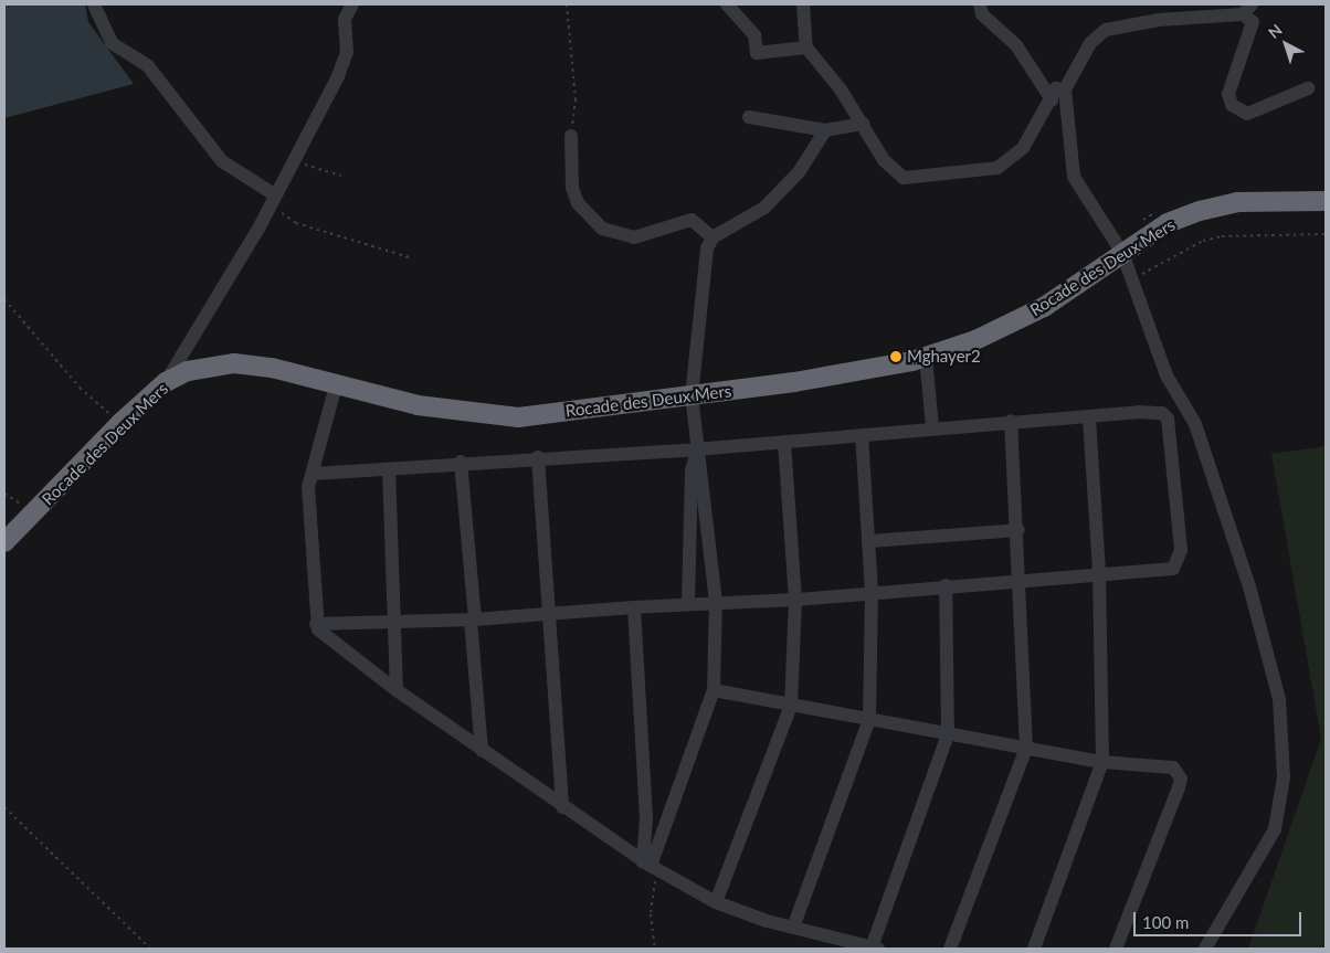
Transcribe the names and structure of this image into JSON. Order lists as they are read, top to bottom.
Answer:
{
  "streets": {
    "highway": ["Rocade des Deux Mers"]
  },
  "places": ["Mghayer2"],
  "scale_bar": "100 m",
  "north": "top left"
}
